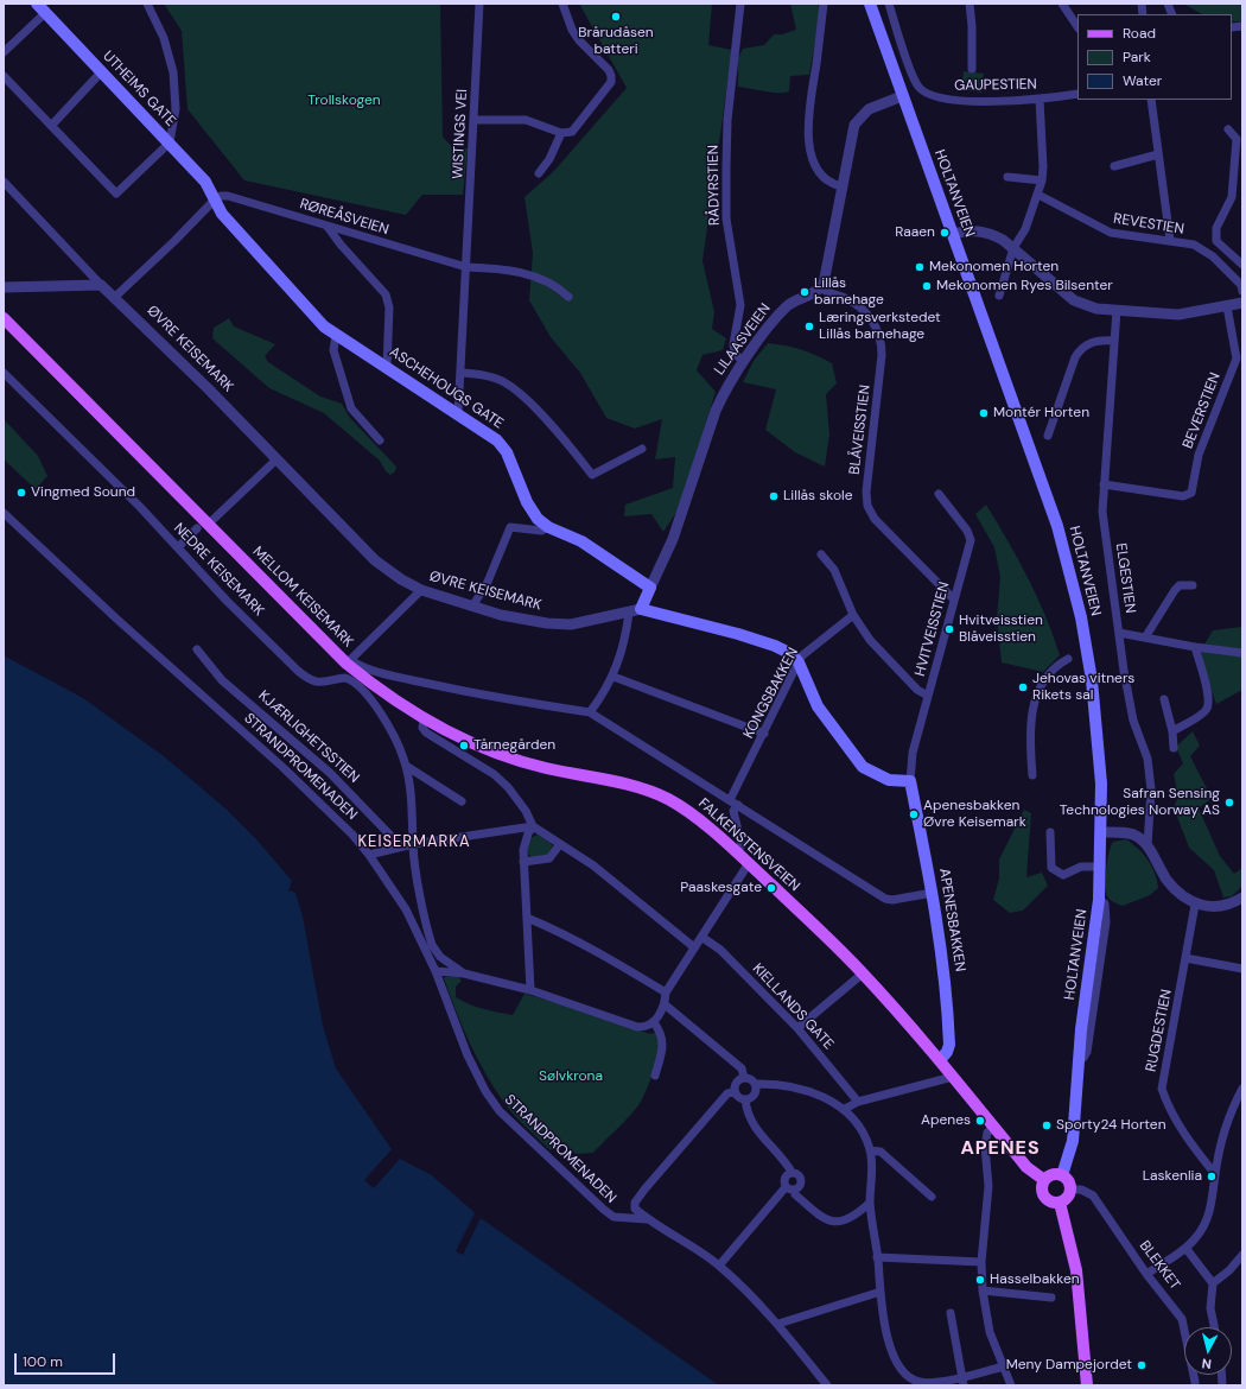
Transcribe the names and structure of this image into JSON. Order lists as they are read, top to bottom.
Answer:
{
  "streets": {
    "main road": [
      "UTHEIMS GATE",
      "HOLTANVEIEN",
      "LILAASVEIEN",
      "ASCHEHOUGS GATE",
      "MELLOM KEISEMARK",
      "FALKENSTENSVEIEN",
      "APENESBAKKEN"
    ],
    "street": [
      "GAUPESTIEN",
      "WISTINGS VEI",
      "RÅDYRSTIEN",
      "RØREÅSVEIEN",
      "REVESTIEN",
      "ØVRE KEISEMARK",
      "BEVERSTIEN",
      "BLÅVEISSTIEN",
      "NEDRE KEISEMARK",
      "ELGESTIEN",
      "HVITVEISSTIEN",
      "KONGSBAKKEN",
      "KJÆRLIGHETSSTIEN",
      "STRANDPROMENADEN",
      "KIELLANDS GATE",
      "RUGDESTIEN",
      "BLEKKET"
    ]
  },
  "crossings": [
    ["UTHEIMS GATE", "RØREÅSVEIEN"],
    ["UTHEIMS GATE", "ASCHEHOUGS GATE"],
    ["WISTINGS VEI", "RØREÅSVEIEN"],
    ["WISTINGS VEI", "ASCHEHOUGS GATE"],
    ["RÅDYRSTIEN", "LILAASVEIEN"],
    ["HOLTANVEIEN", "FALKENSTENSVEIEN"],
    ["HOLTANVEIEN", "BLEKKET"],
    ["RØREÅSVEIEN", "ASCHEHOUGS GATE"],
    ["LILAASVEIEN", "ØVRE KEISEMARK"],
    ["LILAASVEIEN", "ASCHEHOUGS GATE"],
    ["LILAASVEIEN", "BLÅVEISSTIEN"],
    ["BEVERSTIEN", "ELGESTIEN"],
    ["BLÅVEISSTIEN", "HVITVEISSTIEN"],
    ["MELLOM KEISEMARK", "FALKENSTENSVEIEN"],
    ["HVITVEISSTIEN", "APENESBAKKEN"],
    ["FALKENSTENSVEIEN", "APENESBAKKEN"],
    ["FALKENSTENSVEIEN", "BLEKKET"]
  ],
  "districts": ["KEISERMARKA", "APENES"],
  "parks": ["Trollskogen", "Sølvkrona"],
  "places": [
    "Brårudåsen batteri",
    "Raaen",
    "Mekonomen Horten",
    "Mekonomen Ryes Bilsenter",
    "Lillås barnehage",
    "Læringsverkstedet Lillås barnehage",
    "Montér Horten",
    "Vingmed Sound",
    "Lillås skole",
    "Hvitveisstien Blåveisstien",
    "Jehovas vitners Rikets sal",
    "Tårnegården",
    "Safran Sensing Technologies Norway AS",
    "Apenesbakken Øvre Keisemark",
    "Paaskesgate",
    "Apenes",
    "Sporty24 Horten",
    "Laskenlia",
    "Hasselbakken",
    "Meny Dampejordet"
  ],
  "legend": ["Road", "Park", "Water"],
  "scale_bar": "100 m",
  "north": "bottom"
}
